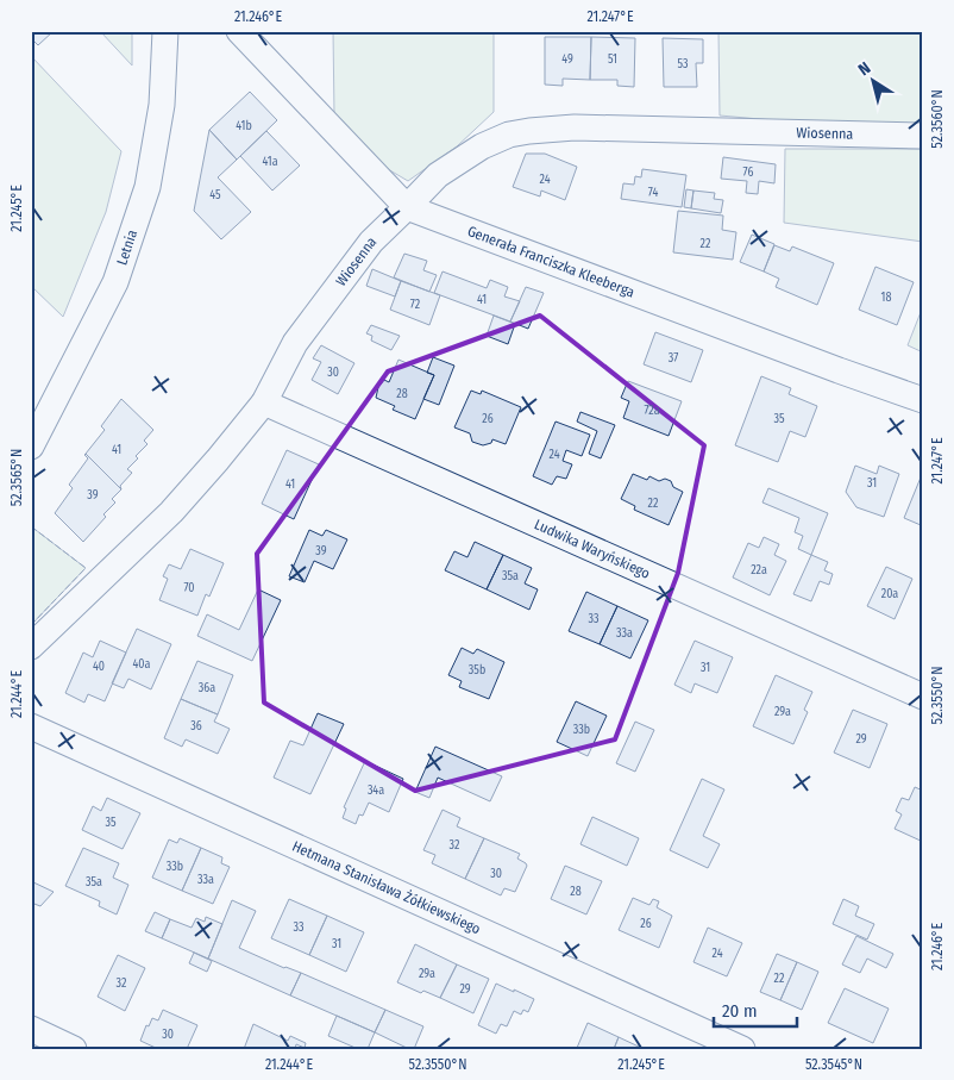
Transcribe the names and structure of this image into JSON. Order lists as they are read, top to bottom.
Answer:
{
  "streets": {
    "street": [
      "Wiosenna",
      "Letnia",
      "Generała Franciszka Kleeberga",
      "Ludwika Waryńskiego",
      "Hetmana Stanisława Żółkiewskiego"
    ]
  },
  "crossings": [
    ["Wiosenna", "Generała Franciszka Kleeberga"],
    ["Wiosenna", "Ludwika Waryńskiego"]
  ],
  "house_numbers": [
    "49",
    "51",
    "53",
    "41b",
    "41a",
    "76",
    "24",
    "74",
    "45",
    "22",
    "18",
    "41",
    "72",
    "37",
    "30",
    "28",
    "72a",
    "26",
    "35",
    "41",
    "24",
    "31",
    "41",
    "39",
    "22",
    "39",
    "22a",
    "35a",
    "70",
    "20a",
    "33",
    "33a",
    "40a",
    "40",
    "31",
    "35b",
    "36a",
    "29a",
    "36",
    "33b",
    "29",
    "34a",
    "35",
    "32",
    "33b",
    "30",
    "33a",
    "35a",
    "28",
    "26",
    "33",
    "31",
    "24",
    "29a",
    "22",
    "32",
    "29",
    "30"
  ],
  "scale_bar": "20 m",
  "north": "top left",
  "coordinates": [
    "21.246°E",
    "21.247°E",
    "52.3560°N",
    "21.245°E",
    "52.3565°N",
    "21.244°E",
    "52.3550°N",
    "52.3545°N"
  ]
}
